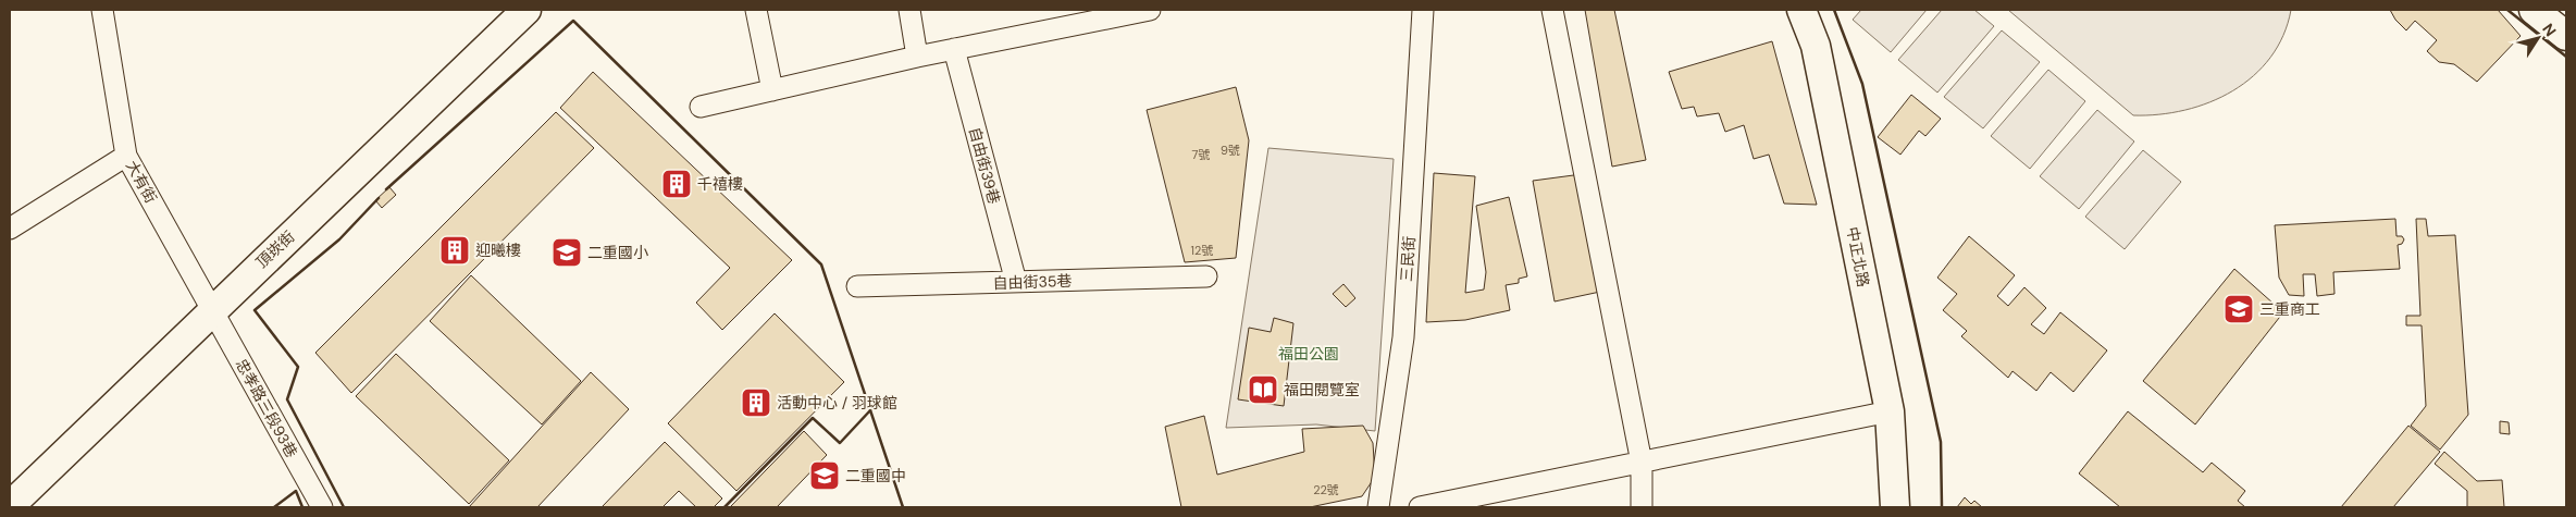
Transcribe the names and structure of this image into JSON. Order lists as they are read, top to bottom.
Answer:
{
  "streets": {
    "street": [
      "自由街39巷",
      "大有街",
      "頂崁街",
      "中正北路",
      "三民街",
      "自由街35巷",
      "忠孝路三段93巷"
    ]
  },
  "crossings": [
    ["自由街39巷", "自由街35巷"],
    ["大有街", "頂崁街"],
    ["大有街", "忠孝路三段93巷"],
    ["頂崁街", "忠孝路三段93巷"]
  ],
  "parks": ["福田公園"],
  "places": {
    "building": ["千禧樓", "迎曦樓", "活動中心 / 羽球館"],
    "school or university": ["二重國小", "三重商工", "二重國中"],
    "library": ["福田閱覽室"]
  },
  "house_numbers": [
    "9號",
    "7號",
    "12號",
    "22號"
  ],
  "north": "top right"
}
